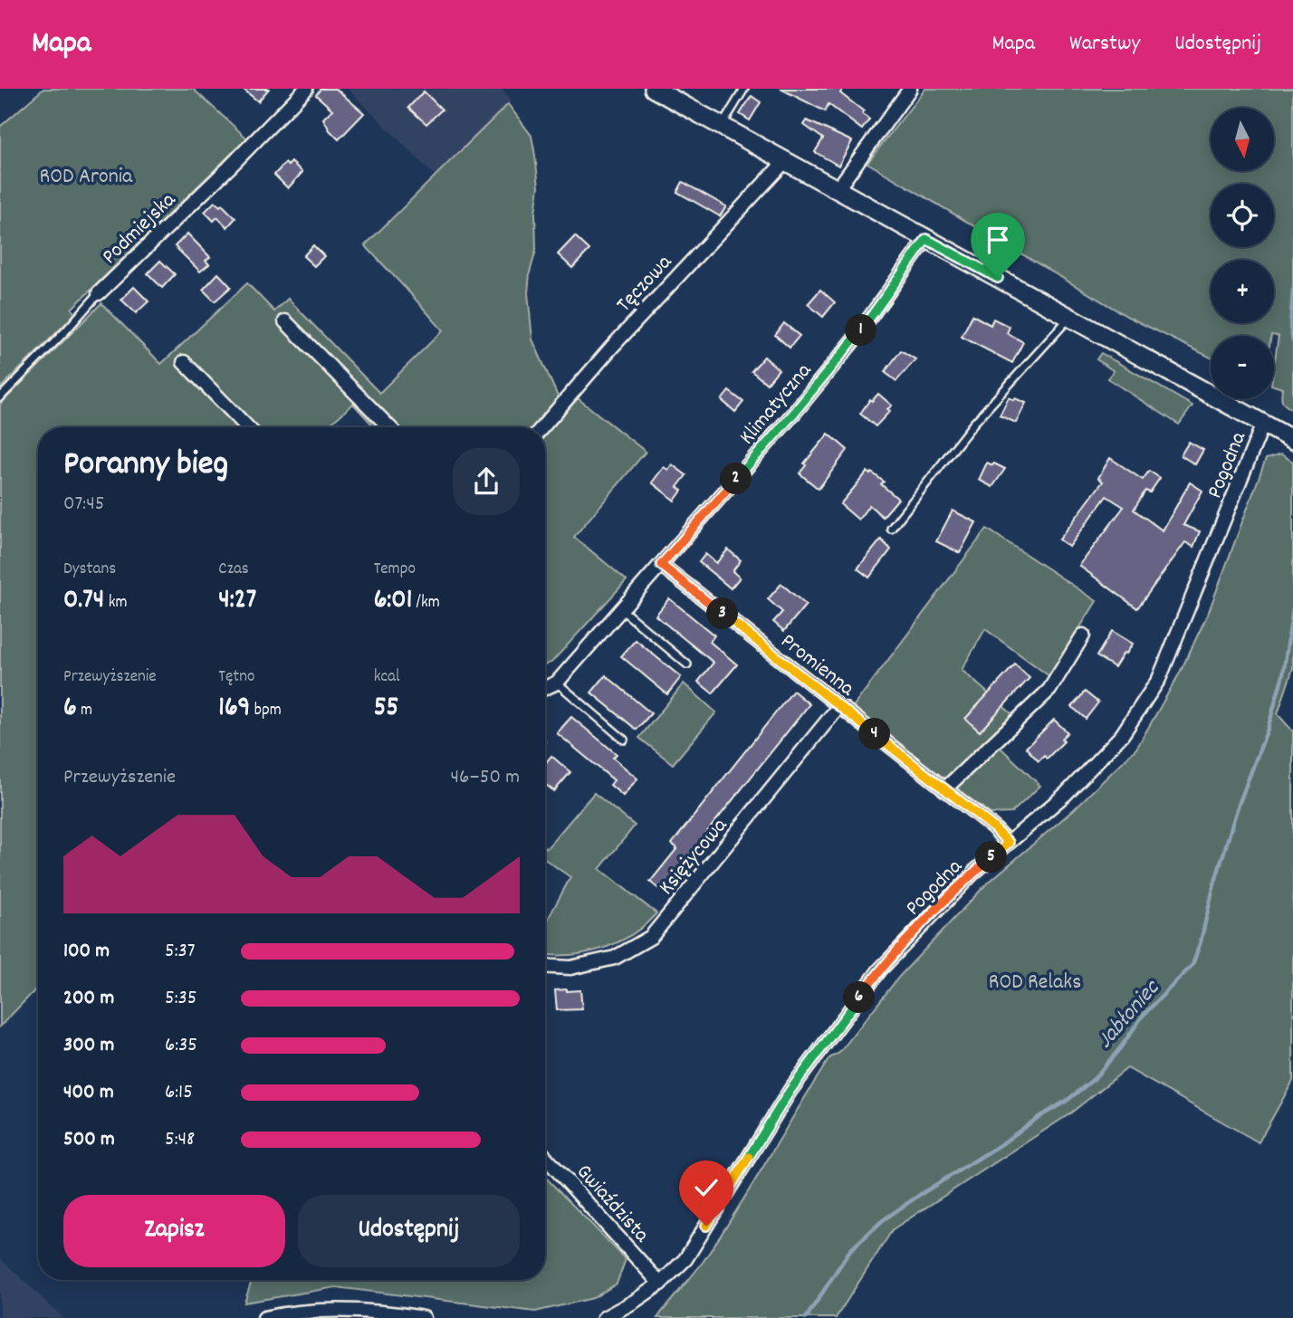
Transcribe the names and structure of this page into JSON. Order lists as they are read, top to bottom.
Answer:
{
  "streets": {
    "street": [
      "Podmiejska",
      "Tęczowa",
      "Klimatyczna",
      "Pogodna",
      "Promienna",
      "Księżycowa",
      "Gwiaździsta"
    ]
  },
  "crossings": [
    ["Klimatyczna", "Promienna"],
    ["Pogodna", "Promienna"],
    ["Pogodna", "Gwiaździsta"],
    ["Promienna", "Księżycowa"]
  ],
  "water": ["Jabłoniec"],
  "parks": ["ROD Aronia", "ROD Relaks"],
  "north": "bottom",
  "page": {
    "header": "Mapa",
    "nav": ["Mapa", "Warstwy", "Udostępnij"],
    "map_buttons": ["+", "−"],
    "pins": [
      "1",
      "2",
      "3",
      "4",
      "5",
      "6"
    ],
    "heading": ["Poranny bieg", "07:45"],
    "stats": [
      ["Dystans", "0.74 km"],
      ["Czas", "4:27"],
      ["Tempo", "6:01 /km"],
      ["Przewyższenie", "6 m"],
      ["Tętno", "169 bpm"],
      ["kcal", "55"]
    ],
    "chart": ["Przewyższenie", "46–50 m"],
    "list": [
      {
        "name": "100 m",
        "note": "5:37"
      },
      {
        "name": "200 m",
        "note": "5:35"
      },
      {
        "name": "300 m",
        "note": "6:35"
      },
      {
        "name": "400 m",
        "note": "6:15"
      },
      {
        "name": "500 m",
        "note": "5:48"
      }
    ],
    "buttons": ["Zapisz", "Udostępnij"]
  }
}
